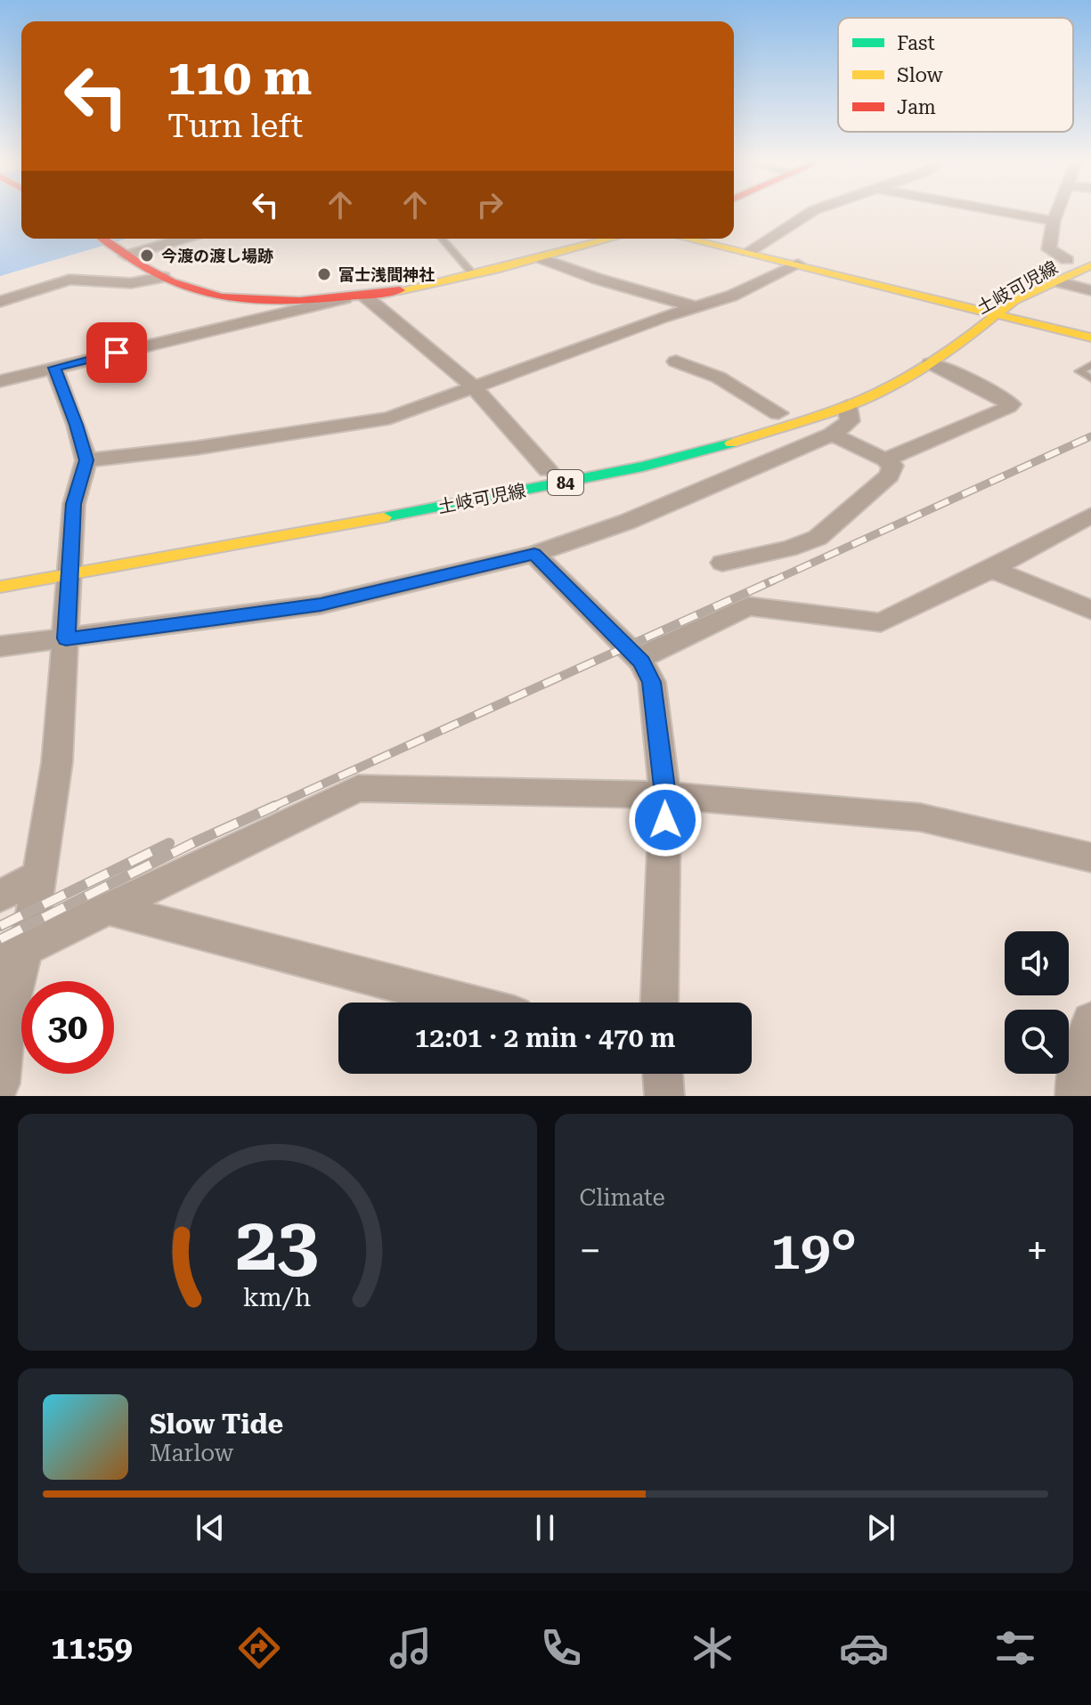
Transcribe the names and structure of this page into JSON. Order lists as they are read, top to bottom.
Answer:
{
  "streets": {
    "main road": ["土岐可児線", "84"]
  },
  "places": ["今渡の渡し場跡", "富士浅間神社"],
  "legend": ["Fast", "Slow", "Jam"],
  "page": {
    "turn": ["110 m", "Turn left"],
    "limit": "30",
    "trip": "12:01 · 2 min · 470 m",
    "tile": "Climate",
    "heat": ["−", "19°", "+"],
    "song": ["Slow Tide", "Marlow"],
    "tabs": "11:59",
    "gauge": ["23", "km/h"]
  }
}
